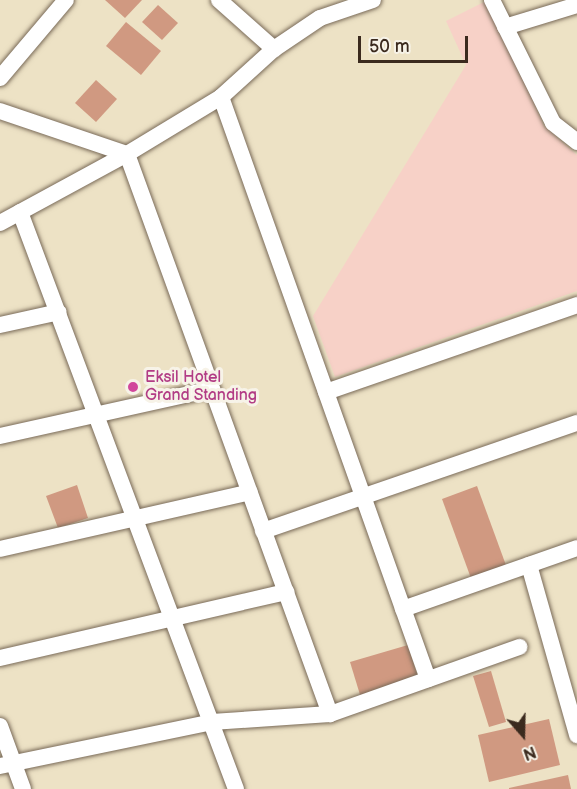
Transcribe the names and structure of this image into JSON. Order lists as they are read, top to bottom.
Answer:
{
  "places": ["Eksil Hotel Grand Standing"],
  "scale_bar": "50 m",
  "north": "bottom"
}
